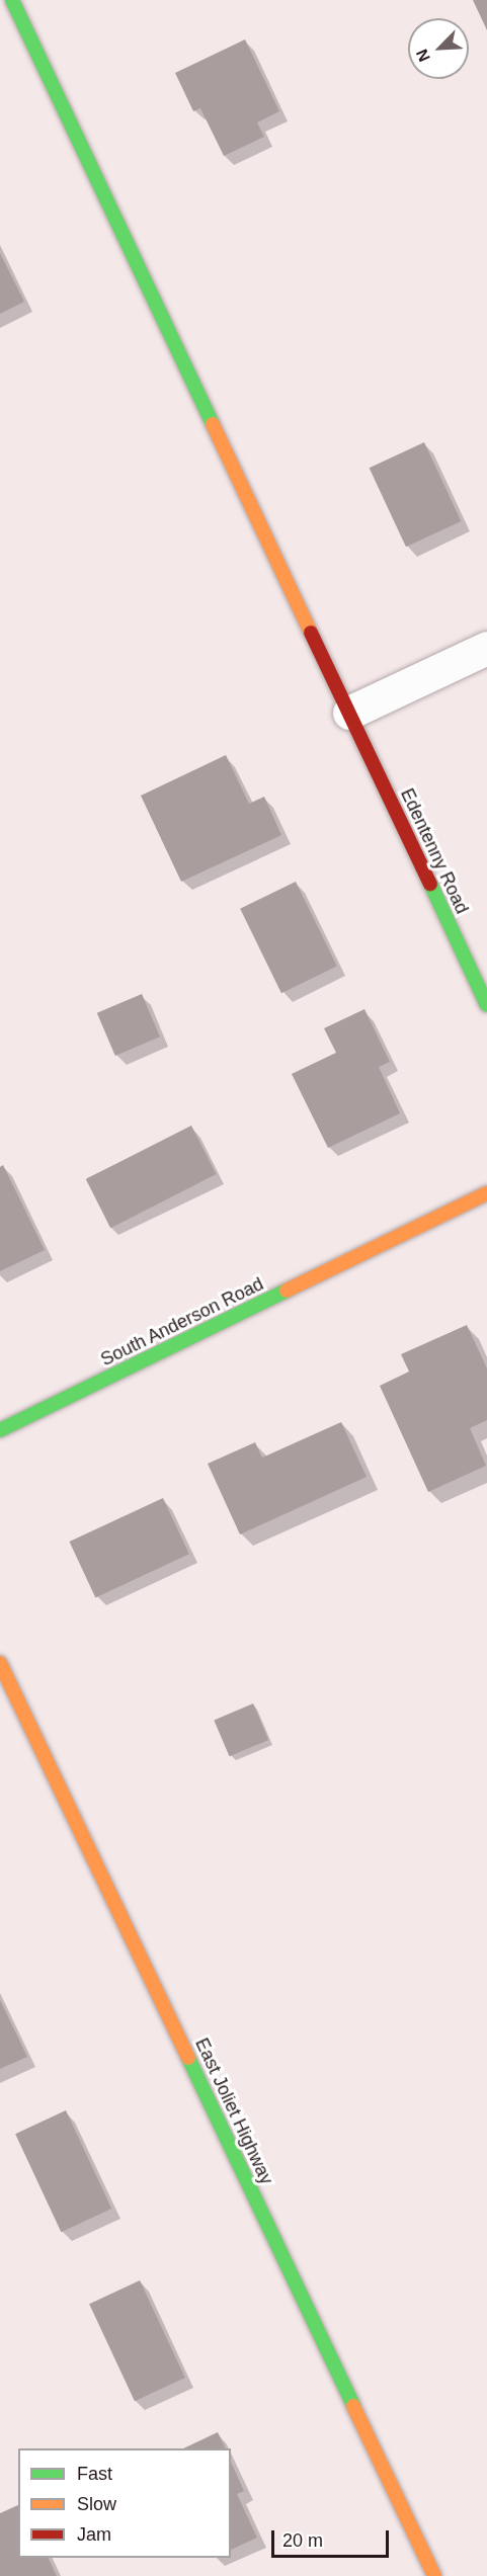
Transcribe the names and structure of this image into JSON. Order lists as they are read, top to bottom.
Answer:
{
  "streets": {
    "street": ["Edentenny Road", "South Anderson Road", "East Joliet Highway"]
  },
  "legend": ["Fast", "Slow", "Jam"],
  "scale_bar": "20 m",
  "north": "bottom left"
}
